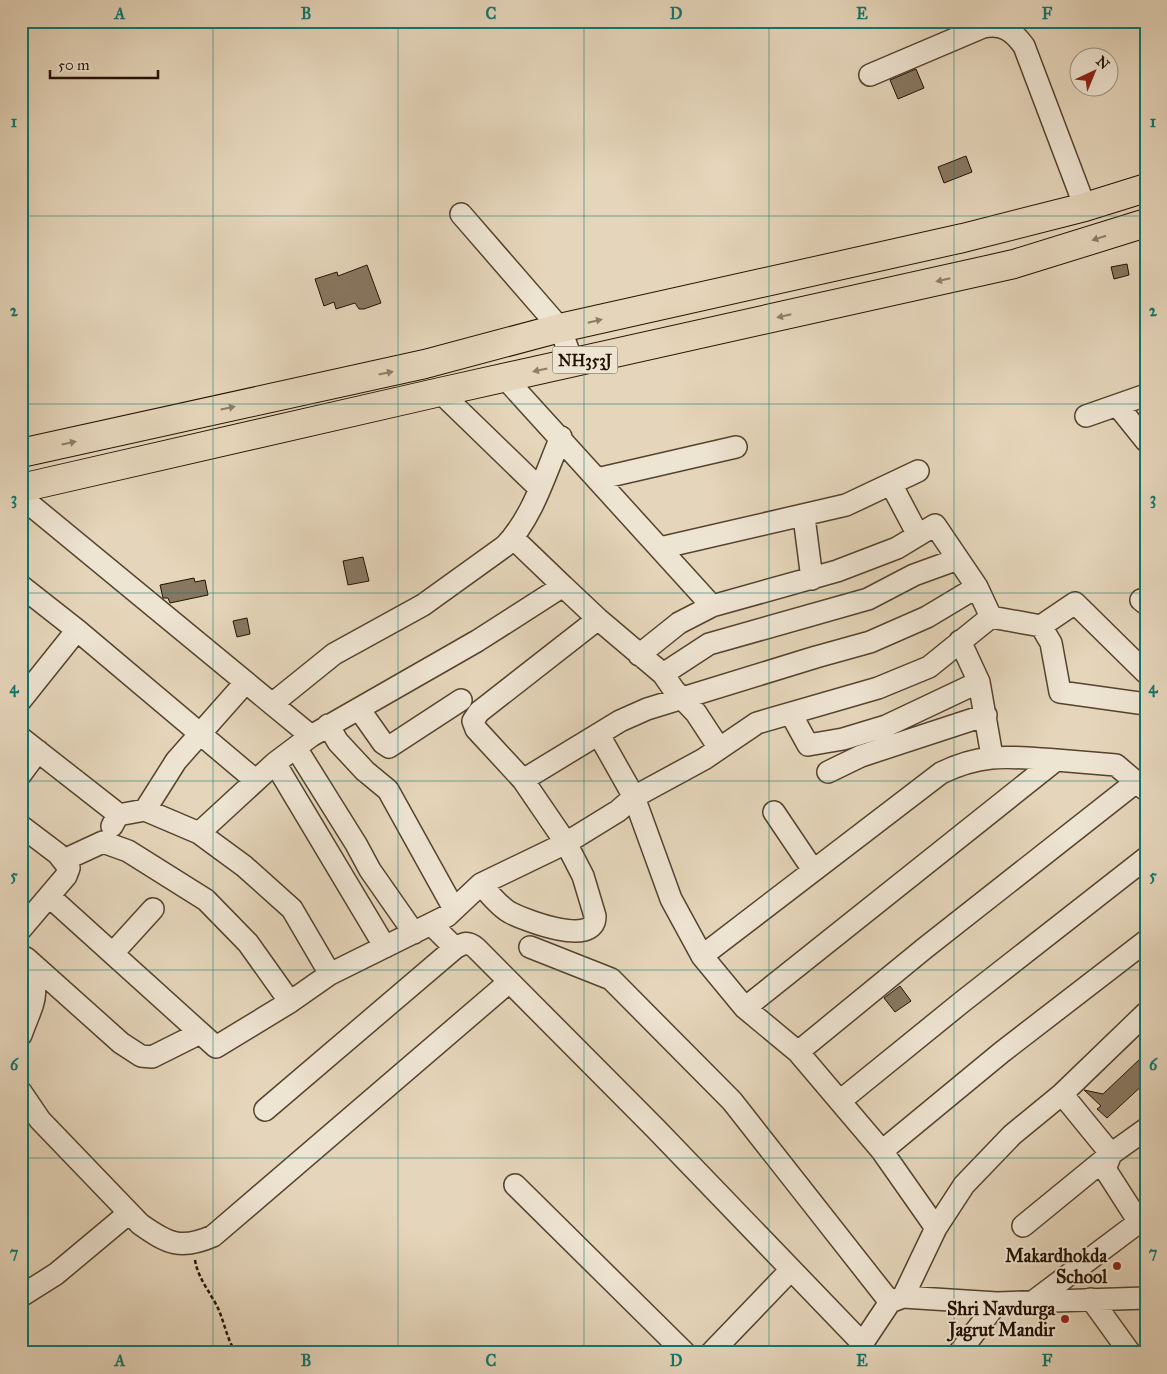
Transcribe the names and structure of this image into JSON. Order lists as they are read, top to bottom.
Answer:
{
  "streets": {
    "highway": ["NH353J"]
  },
  "places": ["Makardhokda School", "Shri Navdurga Jagrut Mandir"],
  "scale_bar": "50 m",
  "north": "top right",
  "grid": {
    "columns": [
      "A",
      "B",
      "C",
      "D",
      "E",
      "F"
    ],
    "rows": [
      "1",
      "2",
      "3",
      "4",
      "5",
      "6",
      "7"
    ]
  }
}
